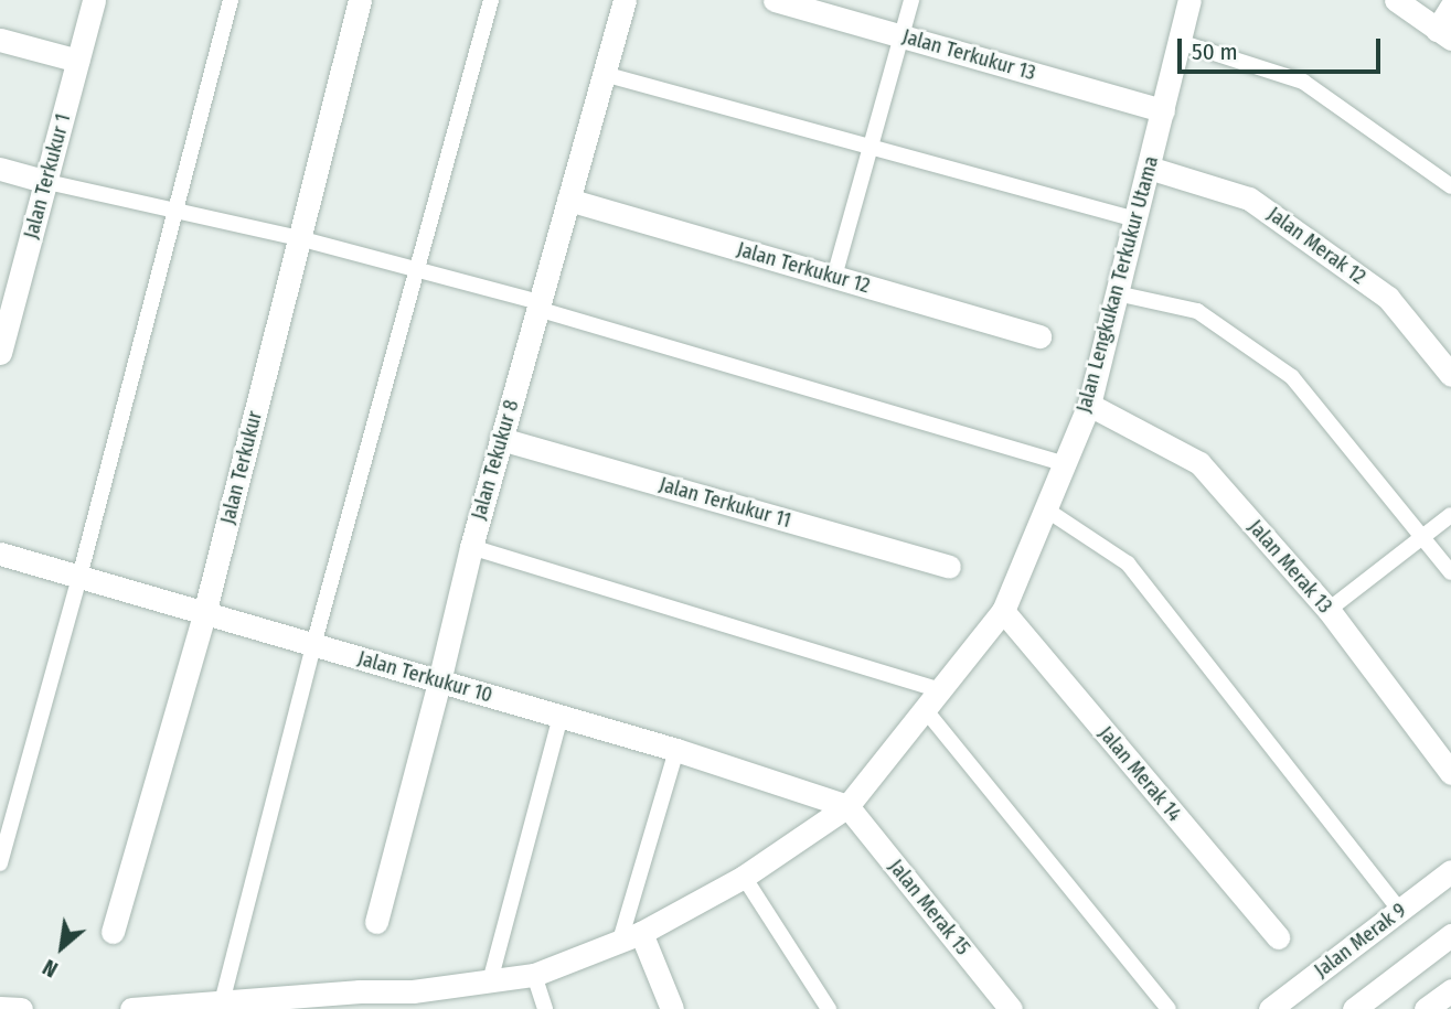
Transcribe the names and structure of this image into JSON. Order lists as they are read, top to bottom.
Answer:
{
  "streets": {
    "street": [
      "Jalan Terkukur 13",
      "Jalan Terkukur 1",
      "Jalan Merak 12",
      "Jalan Terkukur 12",
      "Jalan Lengkukan Terkukur Utama",
      "Jalan Tekukur 8",
      "Jalan Terkukur",
      "Jalan Terkukur 11",
      "Jalan Merak 13",
      "Jalan Terkukur 10",
      "Jalan Merak 14",
      "Jalan Merak 15",
      "Jalan Merak 9"
    ]
  },
  "crossings": [
    ["Jalan Terkukur 13", "Jalan Lengkukan Terkukur Utama"],
    ["Jalan Merak 12", "Jalan Lengkukan Terkukur Utama"],
    ["Jalan Terkukur 12", "Jalan Tekukur 8"],
    ["Jalan Lengkukan Terkukur Utama", "Jalan Merak 13"],
    ["Jalan Lengkukan Terkukur Utama", "Jalan Terkukur 10"],
    ["Jalan Lengkukan Terkukur Utama", "Jalan Merak 14"],
    ["Jalan Lengkukan Terkukur Utama", "Jalan Merak 15"],
    ["Jalan Tekukur 8", "Jalan Terkukur 11"],
    ["Jalan Tekukur 8", "Jalan Terkukur 10"],
    ["Jalan Terkukur", "Jalan Terkukur 10"],
    ["Jalan Terkukur 10", "Jalan Merak 15"]
  ],
  "scale_bar": "50 m",
  "north": "bottom left"
}
